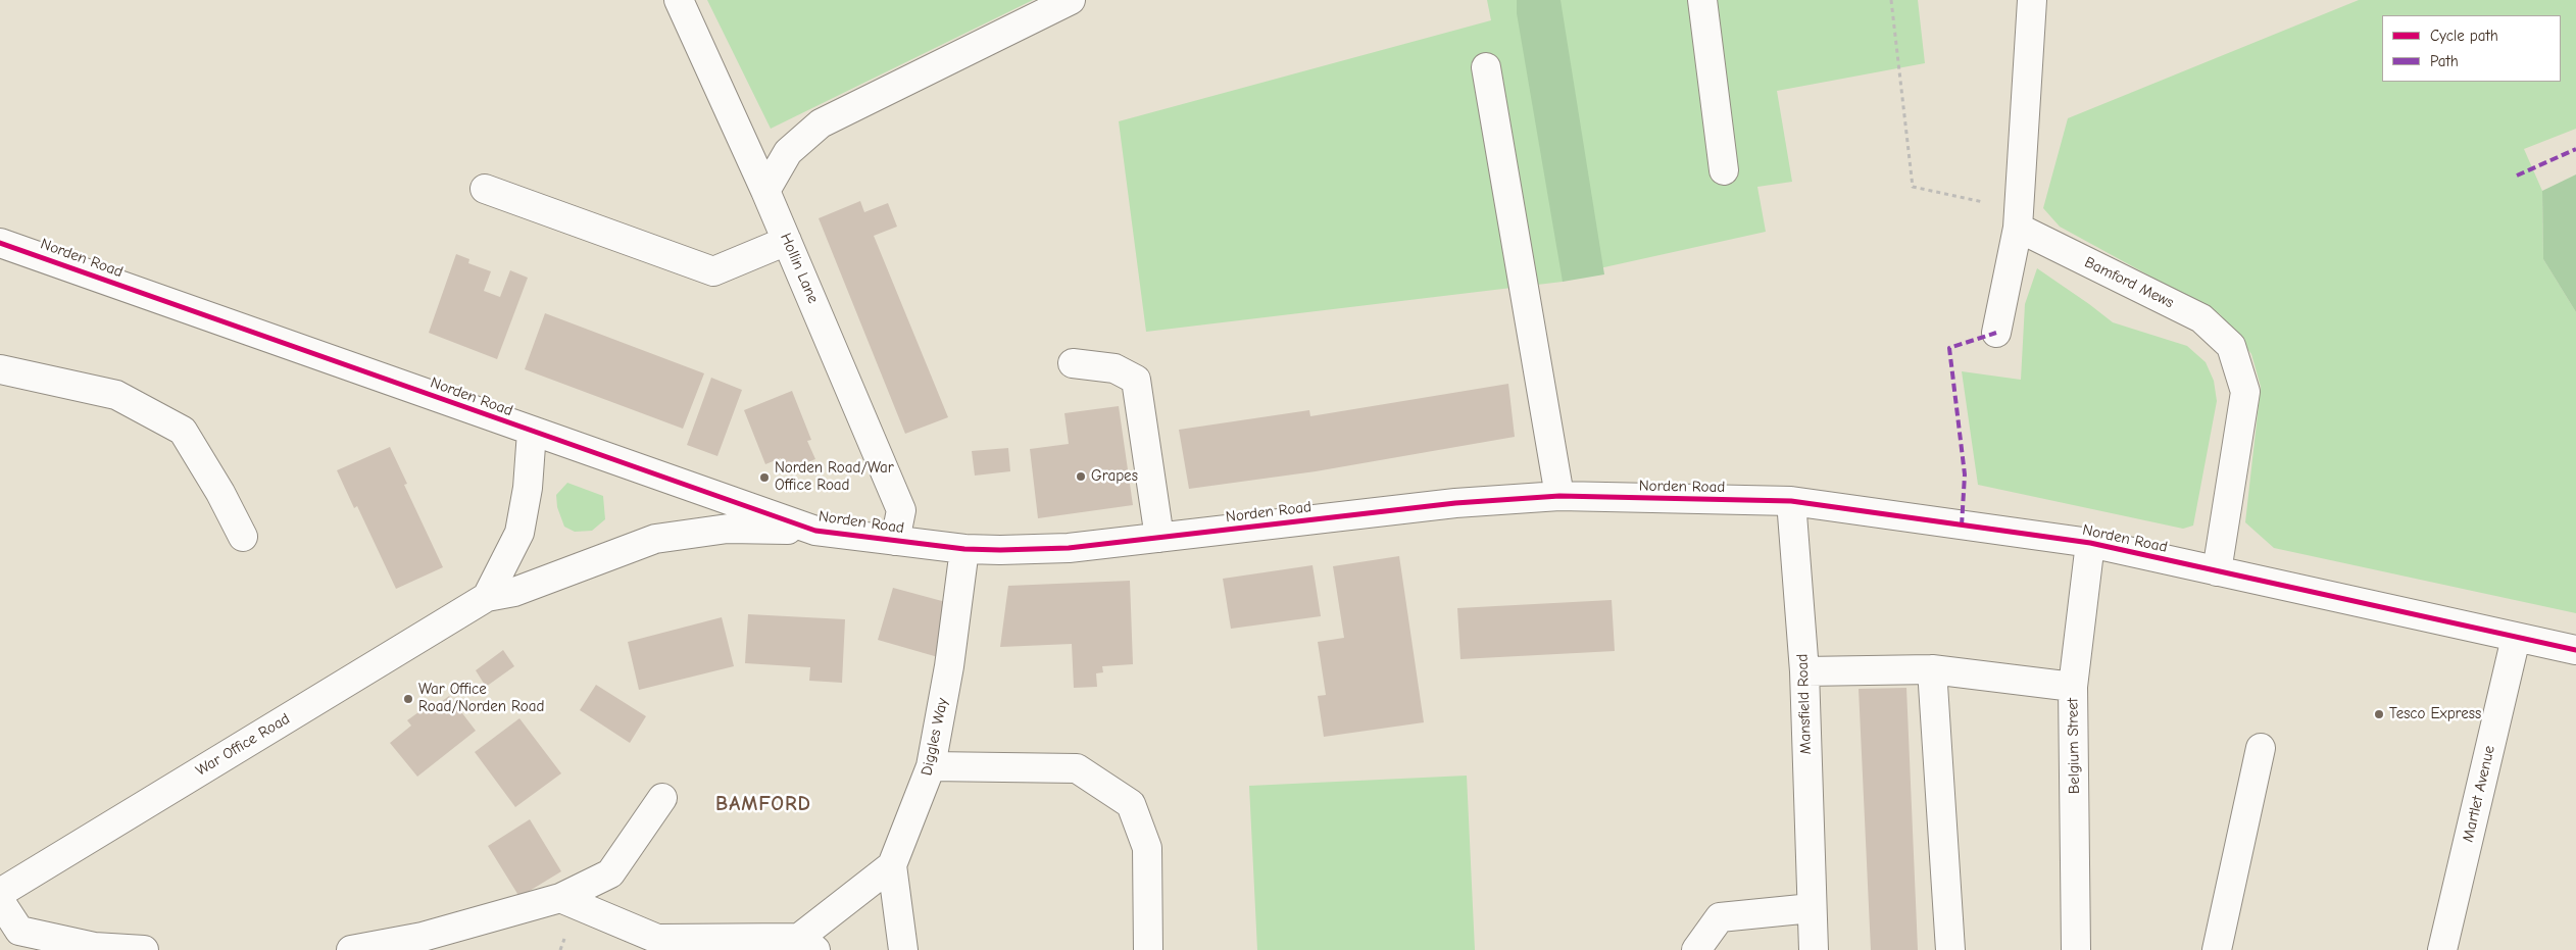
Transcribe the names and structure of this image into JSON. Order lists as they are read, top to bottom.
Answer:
{
  "streets": {
    "street": [
      "Norden Road",
      "Hollin Lane",
      "Bamford Mews",
      "Mansfield Road",
      "Diggles Way",
      "War Office Road",
      "Belgium Street",
      "Martlet Avenue"
    ]
  },
  "crossings": [
    ["Norden Road", "Hollin Lane"],
    ["Norden Road", "Bamford Mews"],
    ["Norden Road", "Mansfield Road"],
    ["Norden Road", "Diggles Way"],
    ["Norden Road", "War Office Road"],
    ["Norden Road", "Belgium Street"],
    ["Norden Road", "Martlet Avenue"]
  ],
  "districts": ["BAMFORD"],
  "places": [
    "Grapes",
    "Norden Road/War Office Road",
    "War Office Road/Norden Road",
    "Tesco Express"
  ],
  "legend": ["Cycle path", "Path"]
}
